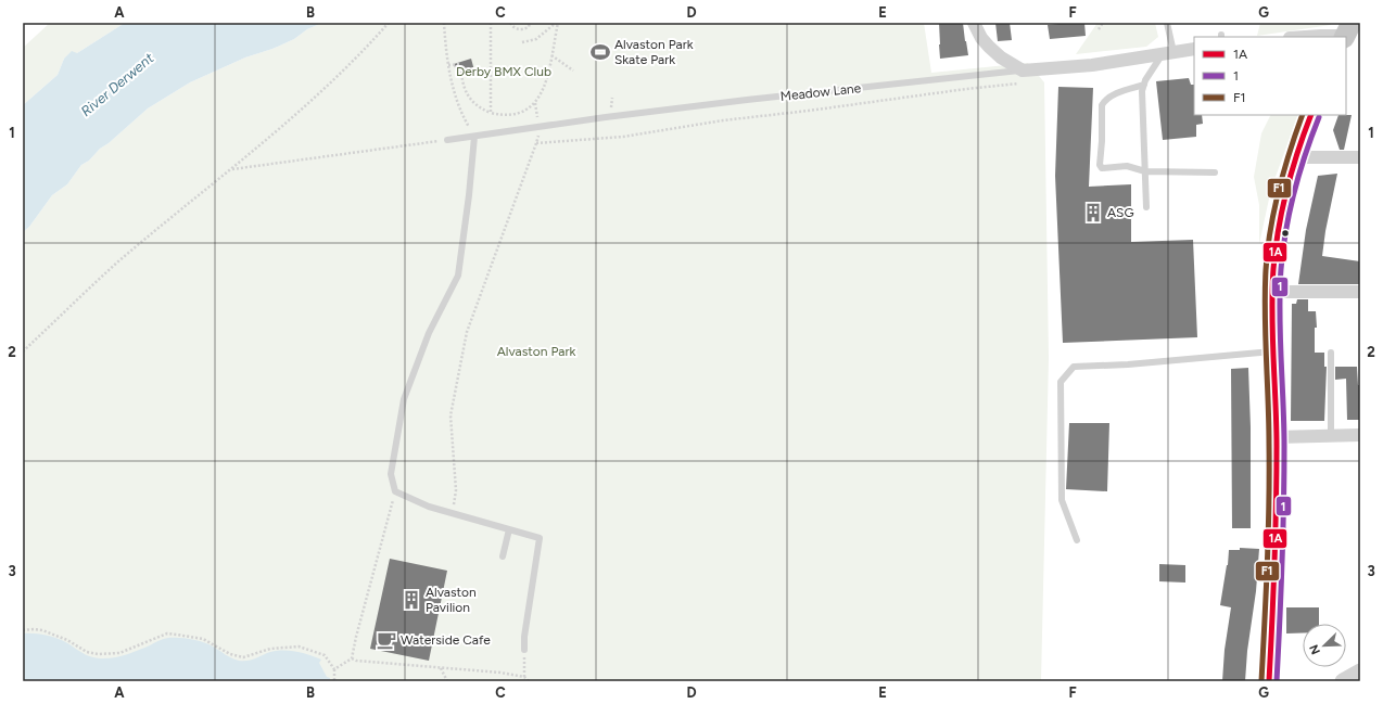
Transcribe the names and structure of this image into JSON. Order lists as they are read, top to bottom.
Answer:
{
  "streets": {
    "street": ["Meadow Lane"]
  },
  "water": ["River Derwent"],
  "parks": ["Derby BMX Club", "Alvaston Park"],
  "places": {
    "sports": ["Alvaston Park Skate Park"],
    "building": ["ASG", "Alvaston Pavilion"],
    "cafe": ["Waterside Cafe"]
  },
  "lines": ["transit line 1A", "transit line F1", "transit line 1"],
  "legend": ["1A", "1", "F1"],
  "north": "bottom left",
  "grid": {
    "columns": [
      "A",
      "B",
      "C",
      "D",
      "E",
      "F",
      "G"
    ],
    "rows": ["1", "2", "3"]
  }
}
